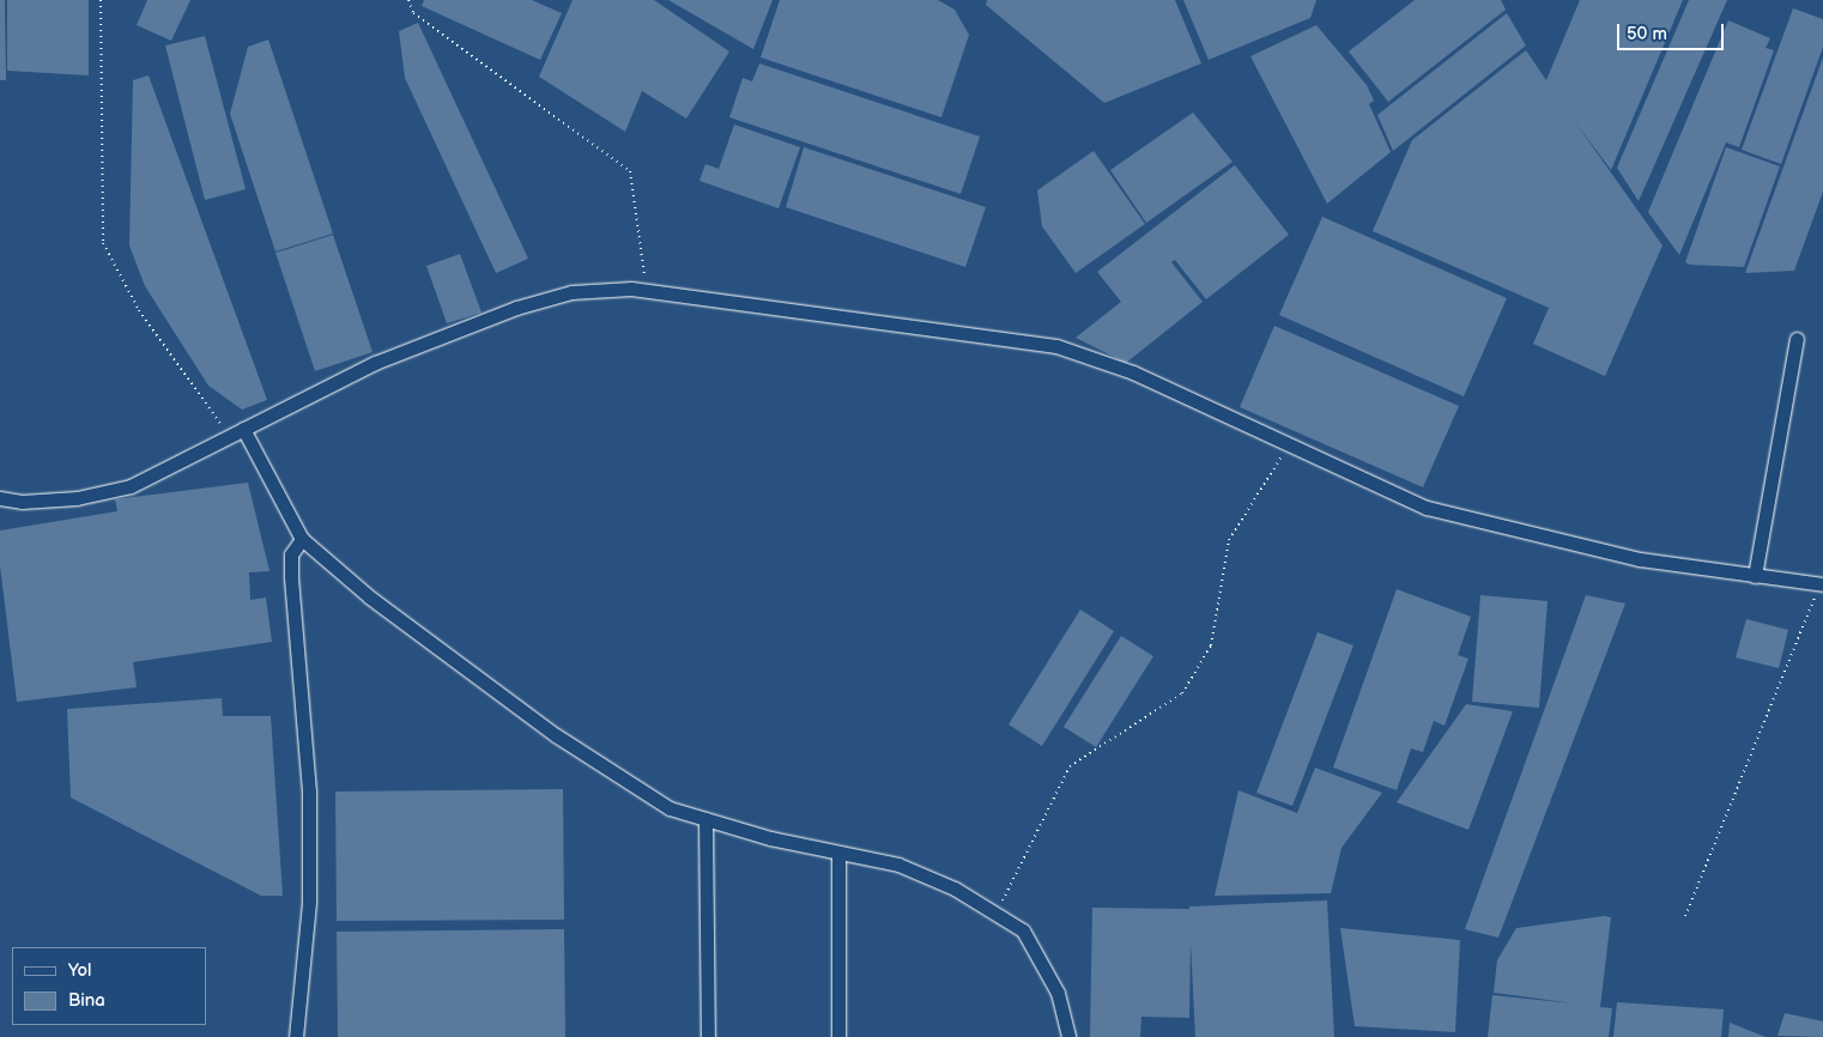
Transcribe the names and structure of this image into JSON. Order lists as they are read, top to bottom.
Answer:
{
  "legend": ["Yol", "Bina"],
  "scale_bar": "50 m"
}
